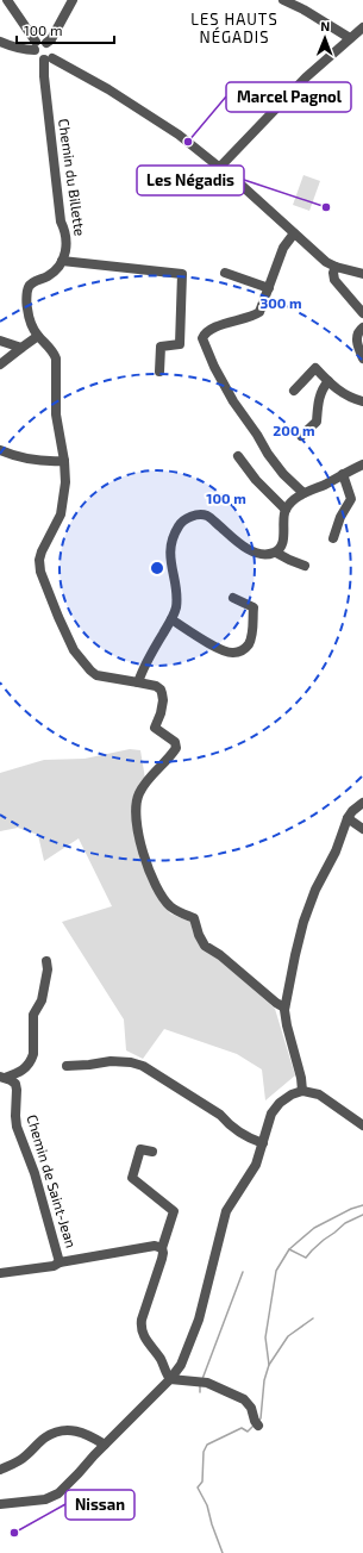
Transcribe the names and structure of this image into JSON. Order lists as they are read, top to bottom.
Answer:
{
  "streets": {
    "street": ["Chemin du Billette", "Chemin de Saint-Jean"]
  },
  "districts": ["LES HAUTS NÉGADIS"],
  "places": ["Marcel Pagnol", "Les Négadis", "Nissan"],
  "scale_bar": "100 m",
  "north": "top",
  "rings": ["300 m", "200 m", "100 m"]
}
